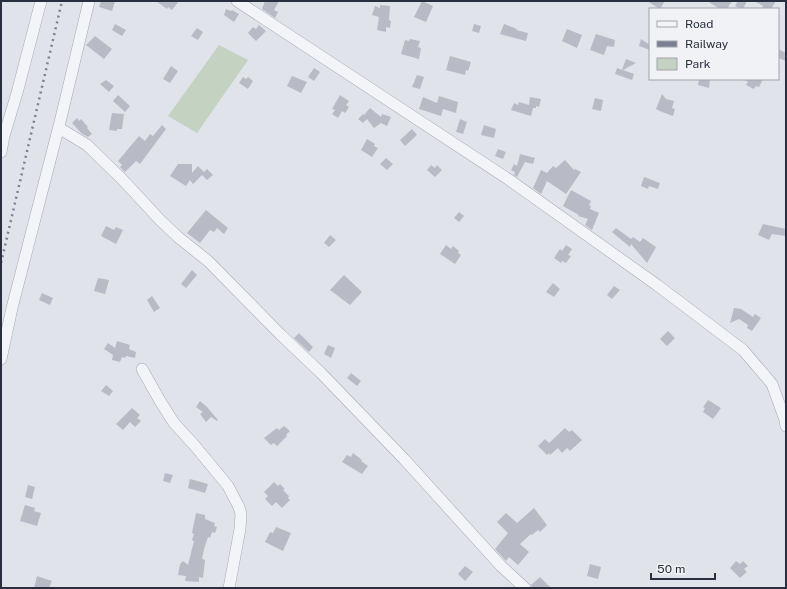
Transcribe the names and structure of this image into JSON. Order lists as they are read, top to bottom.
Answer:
{
  "legend": ["Road", "Railway", "Park"],
  "scale_bar": "50 m"
}
